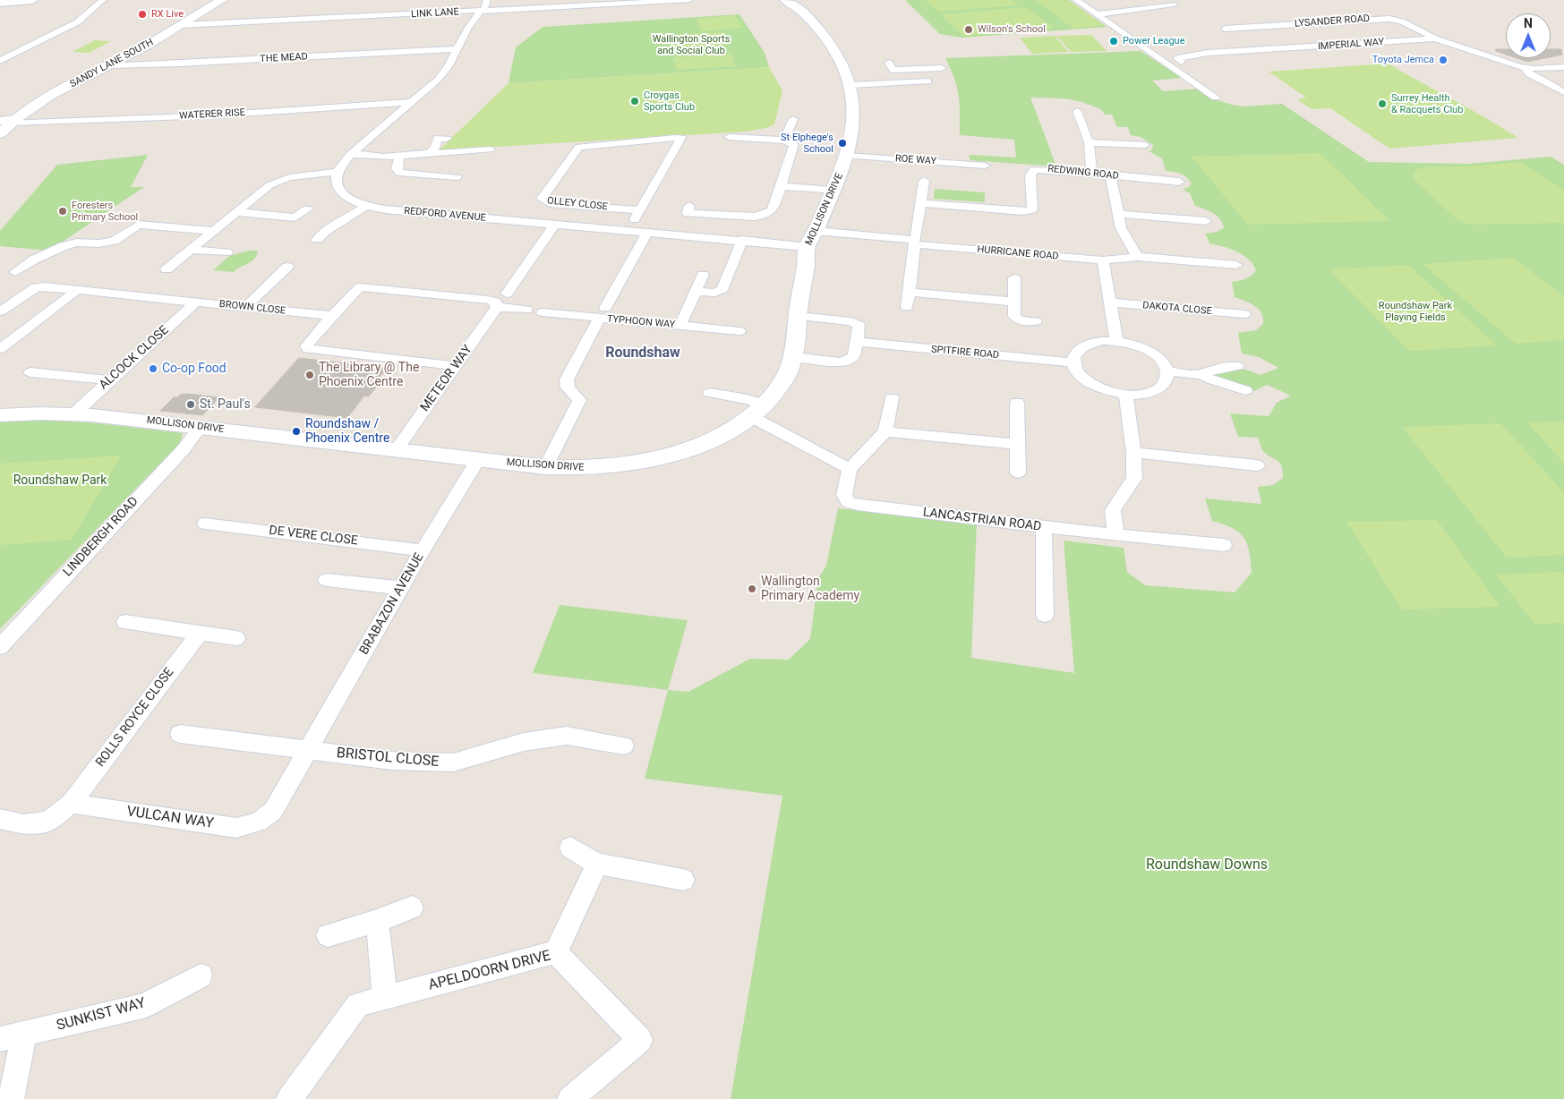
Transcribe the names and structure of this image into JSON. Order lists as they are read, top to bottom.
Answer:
{
  "streets": {
    "main road": ["SANDY LANE SOUTH", "MOLLISON DRIVE"],
    "street": [
      "LINK LANE",
      "LYSANDER ROAD",
      "IMPERIAL WAY",
      "THE MEAD",
      "WATERER RISE",
      "ROE WAY",
      "REDWING ROAD",
      "OLLEY CLOSE",
      "REDFORD AVENUE",
      "HURRICANE ROAD",
      "BROWN CLOSE",
      "DAKOTA CLOSE",
      "TYPHOON WAY",
      "SPITFIRE ROAD",
      "ALCOCK CLOSE",
      "METEOR WAY",
      "LANCASTRIAN ROAD",
      "DE VERE CLOSE",
      "LINDBERGH ROAD",
      "BRABAZON AVENUE",
      "ROLLS ROYCE CLOSE",
      "BRISTOL CLOSE",
      "VULCAN WAY",
      "APELDOORN DRIVE",
      "SUNKIST WAY"
    ]
  },
  "crossings": [
    ["LINK LANE", "SANDY LANE SOUTH"],
    ["LYSANDER ROAD", "IMPERIAL WAY"],
    ["THE MEAD", "SANDY LANE SOUTH"],
    ["SANDY LANE SOUTH", "WATERER RISE"],
    ["ROE WAY", "MOLLISON DRIVE"],
    ["MOLLISON DRIVE", "REDFORD AVENUE"],
    ["MOLLISON DRIVE", "HURRICANE ROAD"],
    ["MOLLISON DRIVE", "ALCOCK CLOSE"],
    ["MOLLISON DRIVE", "METEOR WAY"],
    ["MOLLISON DRIVE", "LINDBERGH ROAD"],
    ["MOLLISON DRIVE", "BRABAZON AVENUE"],
    ["REDFORD AVENUE", "HURRICANE ROAD"],
    ["BROWN CLOSE", "ALCOCK CLOSE"],
    ["DE VERE CLOSE", "BRABAZON AVENUE"],
    ["BRABAZON AVENUE", "BRISTOL CLOSE"],
    ["BRABAZON AVENUE", "VULCAN WAY"],
    ["ROLLS ROYCE CLOSE", "VULCAN WAY"],
    ["BRISTOL CLOSE", "VULCAN WAY"]
  ],
  "districts": ["Roundshaw"],
  "parks": [
    "Wallington Sports and Social Club",
    "Roundshaw Park Playing Fields",
    "Roundshaw Park",
    "Roundshaw Downs"
  ],
  "places": [
    "RX Live",
    "Wilson's School",
    "Power League",
    "Toyota Jemca",
    "Croygas Sports Club",
    "Surrey Health & Racquets Club",
    "St Elphege's School",
    "Foresters Primary School",
    "Co-op Food",
    "The Library @ The Phoenix Centre",
    "St. Paul's",
    "Roundshaw / Phoenix Centre",
    "Wallington Primary Academy"
  ],
  "north": "top"
}
